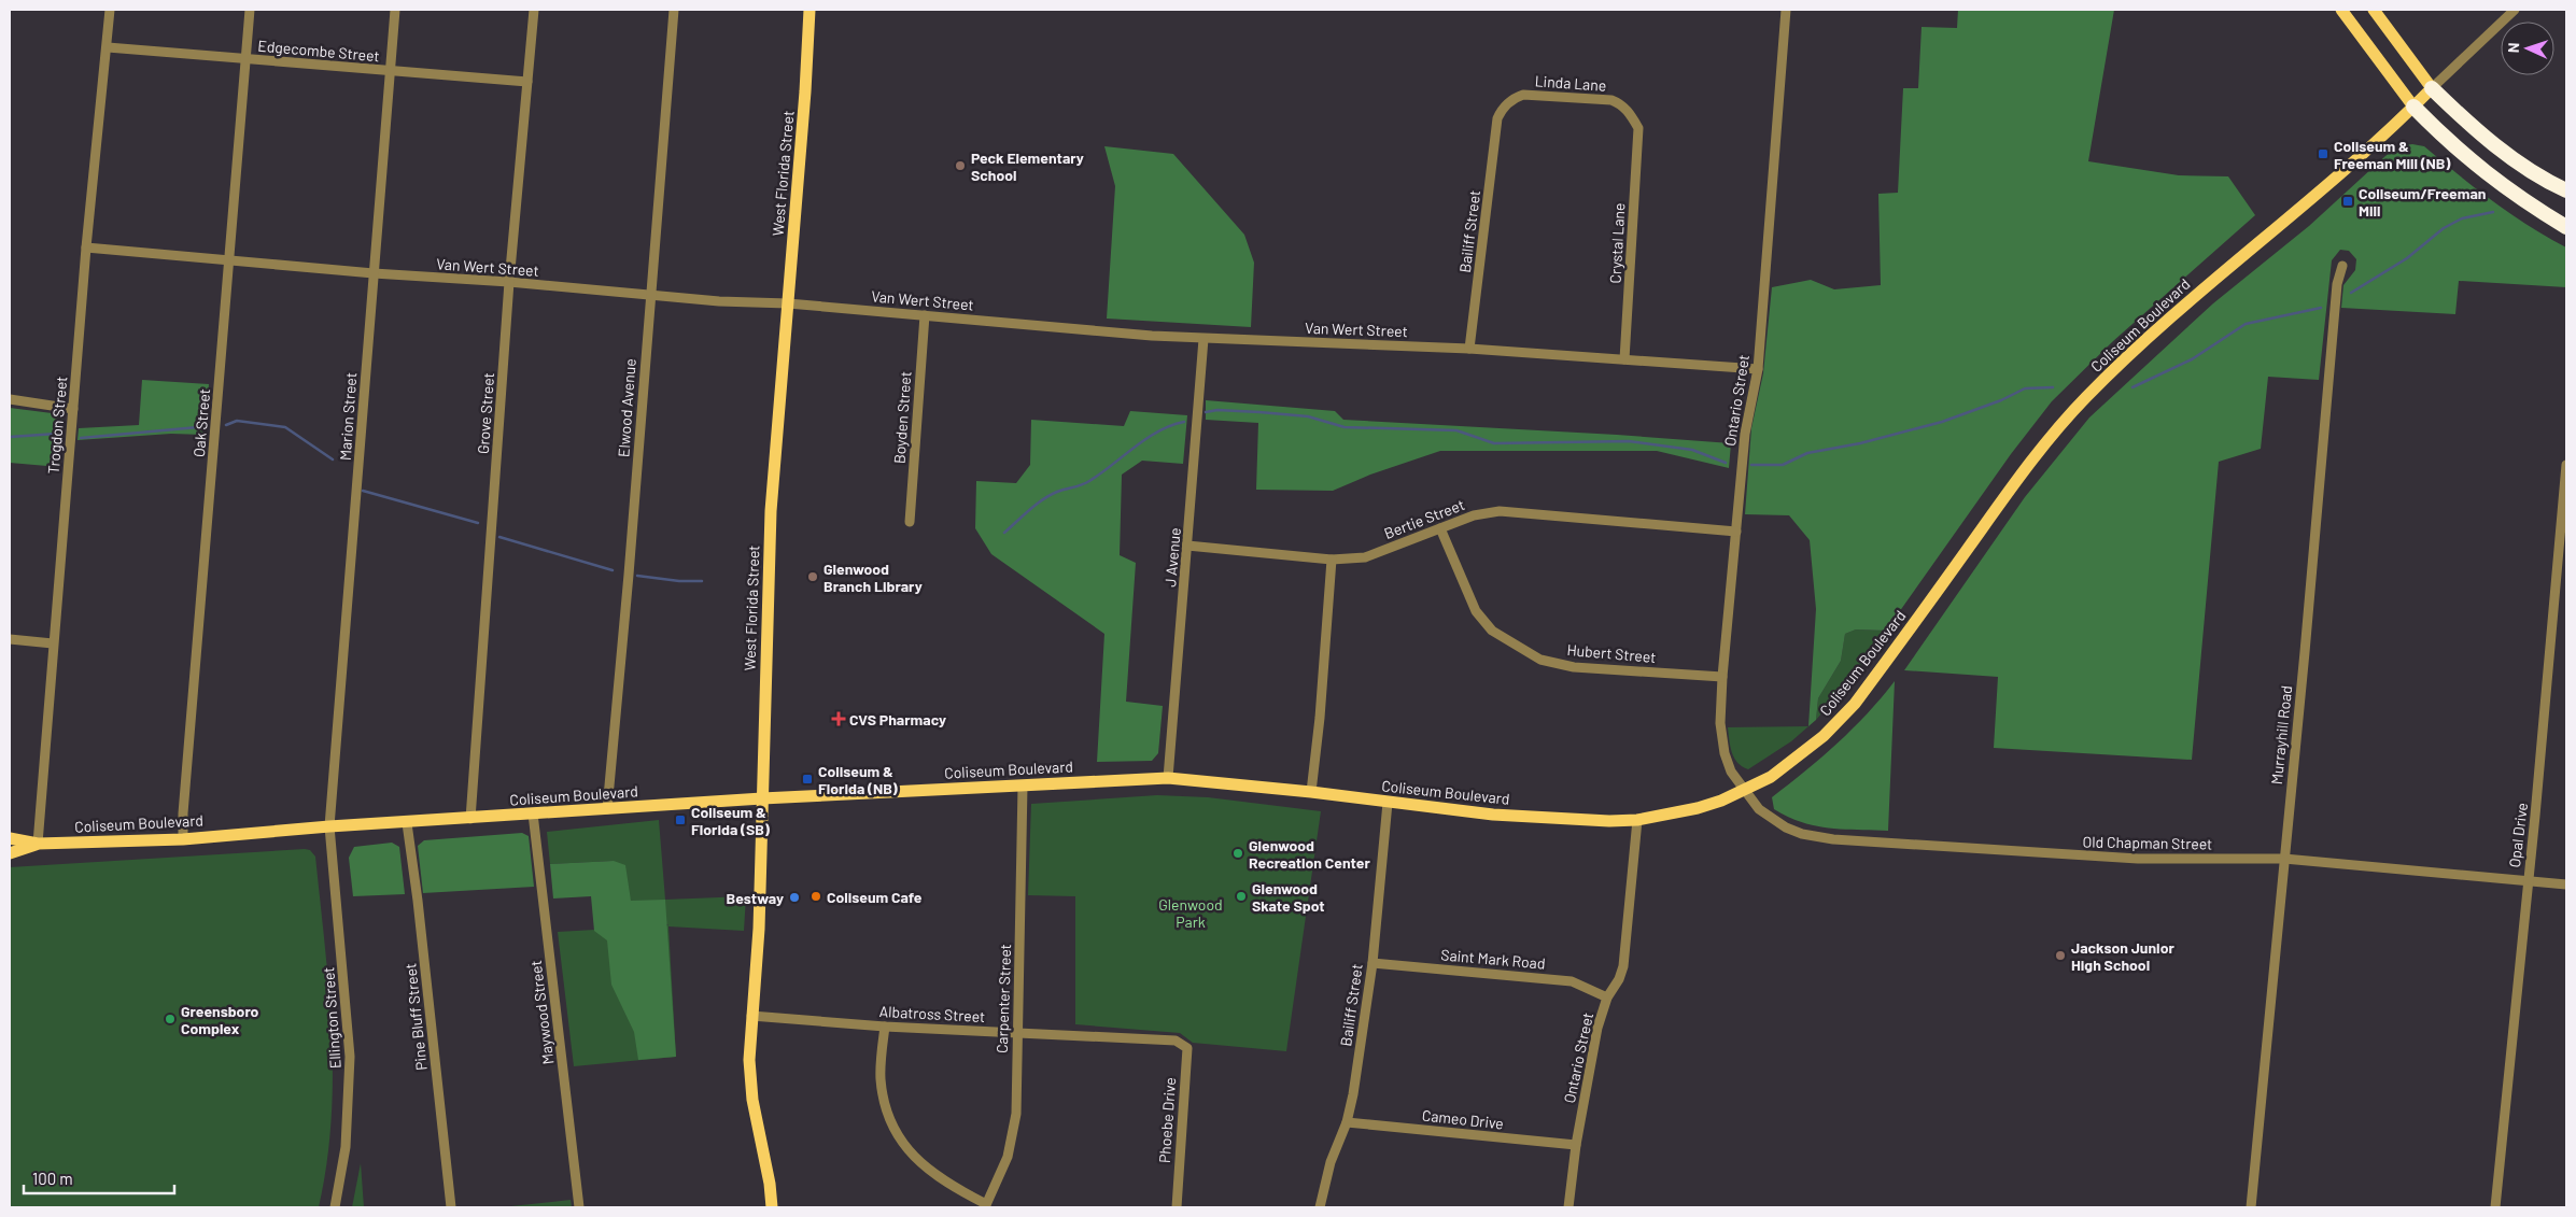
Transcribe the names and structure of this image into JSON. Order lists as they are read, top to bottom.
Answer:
{
  "streets": {
    "main road": ["West Florida Street", "Coliseum Boulevard"],
    "street": [
      "Edgecombe Street",
      "Linda Lane",
      "Bailiff Street",
      "Crystal Lane",
      "Van Wert Street",
      "Ontario Street",
      "Elwood Avenue",
      "Grove Street",
      "Marion Street",
      "Boyden Street",
      "Oak Street",
      "Trogdon Street",
      "Bertie Street",
      "J Avenue",
      "Hubert Street",
      "Murrayhill Road",
      "Opal Drive",
      "Old Chapman Street",
      "Saint Mark Road",
      "Carpenter Street",
      "Maywood Street",
      "Albatross Street",
      "Pine Bluff Street",
      "Ellington Street",
      "Cameo Drive",
      "Phoebe Drive"
    ]
  },
  "crossings": [
    ["Edgecombe Street", "Grove Street"],
    ["Edgecombe Street", "Marion Street"],
    ["Edgecombe Street", "Oak Street"],
    ["Edgecombe Street", "Trogdon Street"],
    ["Linda Lane", "Bailiff Street"],
    ["Linda Lane", "Crystal Lane"],
    ["West Florida Street", "Van Wert Street"],
    ["West Florida Street", "Coliseum Boulevard"],
    ["West Florida Street", "Albatross Street"],
    ["Bailiff Street", "Van Wert Street"],
    ["Bailiff Street", "Coliseum Boulevard"],
    ["Bailiff Street", "Saint Mark Road"],
    ["Bailiff Street", "Cameo Drive"],
    ["Crystal Lane", "Van Wert Street"],
    ["Van Wert Street", "Ontario Street"],
    ["Van Wert Street", "Elwood Avenue"],
    ["Van Wert Street", "Grove Street"],
    ["Van Wert Street", "Marion Street"],
    ["Van Wert Street", "Boyden Street"],
    ["Van Wert Street", "Oak Street"],
    ["Van Wert Street", "Trogdon Street"],
    ["Van Wert Street", "J Avenue"],
    ["Coliseum Boulevard", "Ontario Street"],
    ["Coliseum Boulevard", "Elwood Avenue"],
    ["Coliseum Boulevard", "Grove Street"],
    ["Coliseum Boulevard", "Marion Street"],
    ["Coliseum Boulevard", "Oak Street"],
    ["Coliseum Boulevard", "Trogdon Street"],
    ["Coliseum Boulevard", "J Avenue"],
    ["Coliseum Boulevard", "Old Chapman Street"],
    ["Coliseum Boulevard", "Carpenter Street"],
    ["Coliseum Boulevard", "Maywood Street"],
    ["Coliseum Boulevard", "Pine Bluff Street"],
    ["Coliseum Boulevard", "Ellington Street"],
    ["Ontario Street", "Bertie Street"],
    ["Ontario Street", "Hubert Street"],
    ["Ontario Street", "Old Chapman Street"],
    ["Ontario Street", "Saint Mark Road"],
    ["Ontario Street", "Cameo Drive"],
    ["Marion Street", "Ellington Street"],
    ["Bertie Street", "J Avenue"],
    ["Bertie Street", "Hubert Street"],
    ["Murrayhill Road", "Old Chapman Street"],
    ["Opal Drive", "Old Chapman Street"],
    ["Carpenter Street", "Albatross Street"],
    ["Albatross Street", "Phoebe Drive"]
  ],
  "parks": ["Glenwood Park"],
  "places": {
    "transit": [
      "Coliseum & Freeman Mill (NB)",
      "Coliseum/Freeman Mill",
      "Coliseum & Florida (NB)",
      "Coliseum & Florida (SB)"
    ],
    "other": [
      "Peck Elementary School",
      "Glenwood Branch Library",
      "Glenwood Recreation Center",
      "Coliseum Cafe",
      "Glenwood Skate Spot",
      "Bestway",
      "Jackson Junior High School",
      "Greensboro Complex"
    ],
    "health": ["CVS Pharmacy"]
  },
  "scale_bar": "100 m",
  "north": "left"
}
